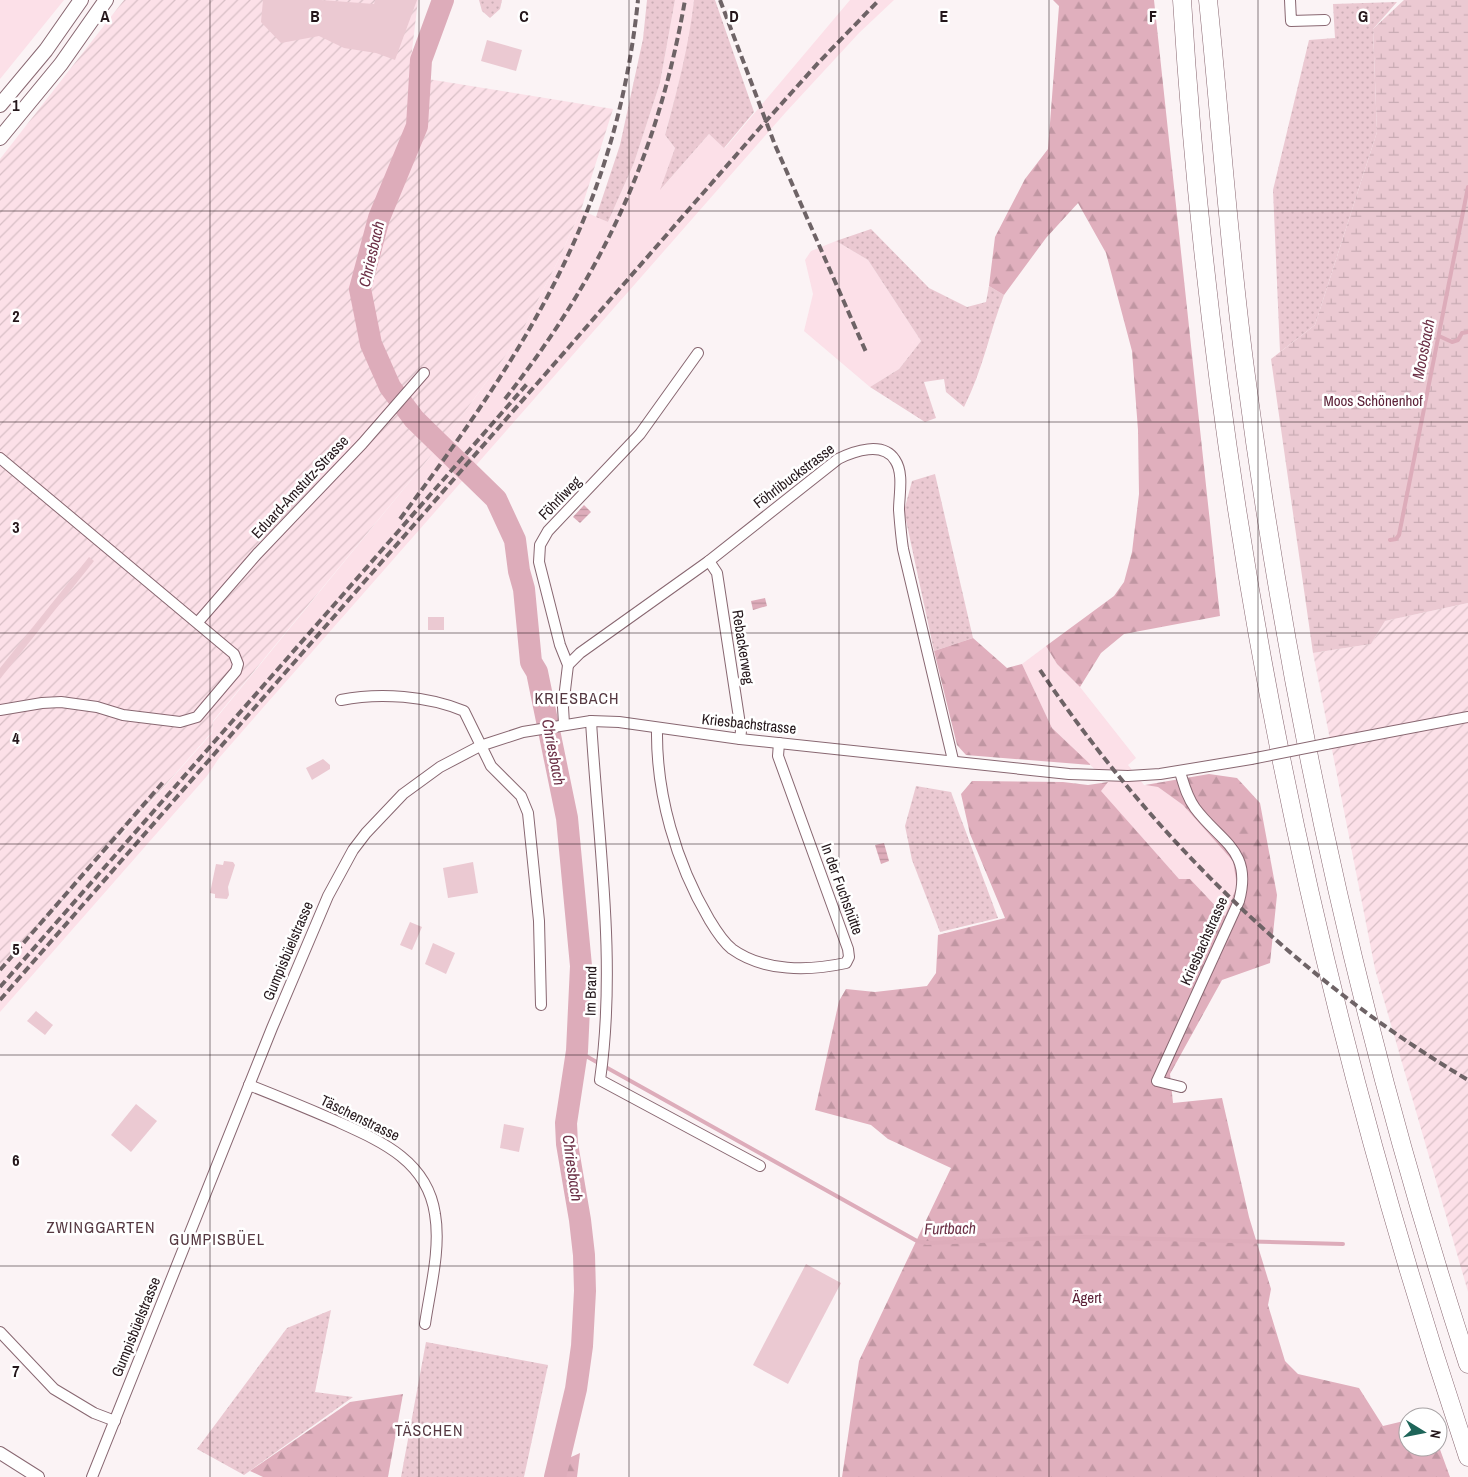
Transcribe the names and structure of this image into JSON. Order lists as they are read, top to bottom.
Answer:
{
  "streets": {
    "street": [
      "Föhrlibuckstrasse",
      "Eduard-Amstutz-Strasse",
      "Föhrliweg",
      "Rebackerweg",
      "Kriesbachstrasse",
      "In der Fuchshütte",
      "Gumpisbüelstrasse",
      "Im Brand",
      "Täschenstrasse"
    ]
  },
  "crossings": [
    ["Föhrlibuckstrasse", "Föhrliweg"],
    ["Föhrlibuckstrasse", "Rebackerweg"],
    ["Föhrlibuckstrasse", "Kriesbachstrasse"],
    ["Föhrliweg", "Kriesbachstrasse"],
    ["Rebackerweg", "Kriesbachstrasse"],
    ["Kriesbachstrasse", "In der Fuchshütte"],
    ["Kriesbachstrasse", "Gumpisbüelstrasse"],
    ["Kriesbachstrasse", "Im Brand"],
    ["Gumpisbüelstrasse", "Täschenstrasse"]
  ],
  "districts": [
    "KRIESBACH",
    "ZWINGGARTEN",
    "GUMPISBÜEL",
    "TÄSCHEN"
  ],
  "water": ["Chriesbach", "Moosbach", "Furtbach"],
  "parks": ["Moos Schönenhof", "Ägert"],
  "north": "right",
  "grid": {
    "columns": [
      "A",
      "B",
      "C",
      "D",
      "E",
      "F",
      "G"
    ],
    "rows": [
      "1",
      "2",
      "3",
      "4",
      "5",
      "6",
      "7"
    ]
  }
}
